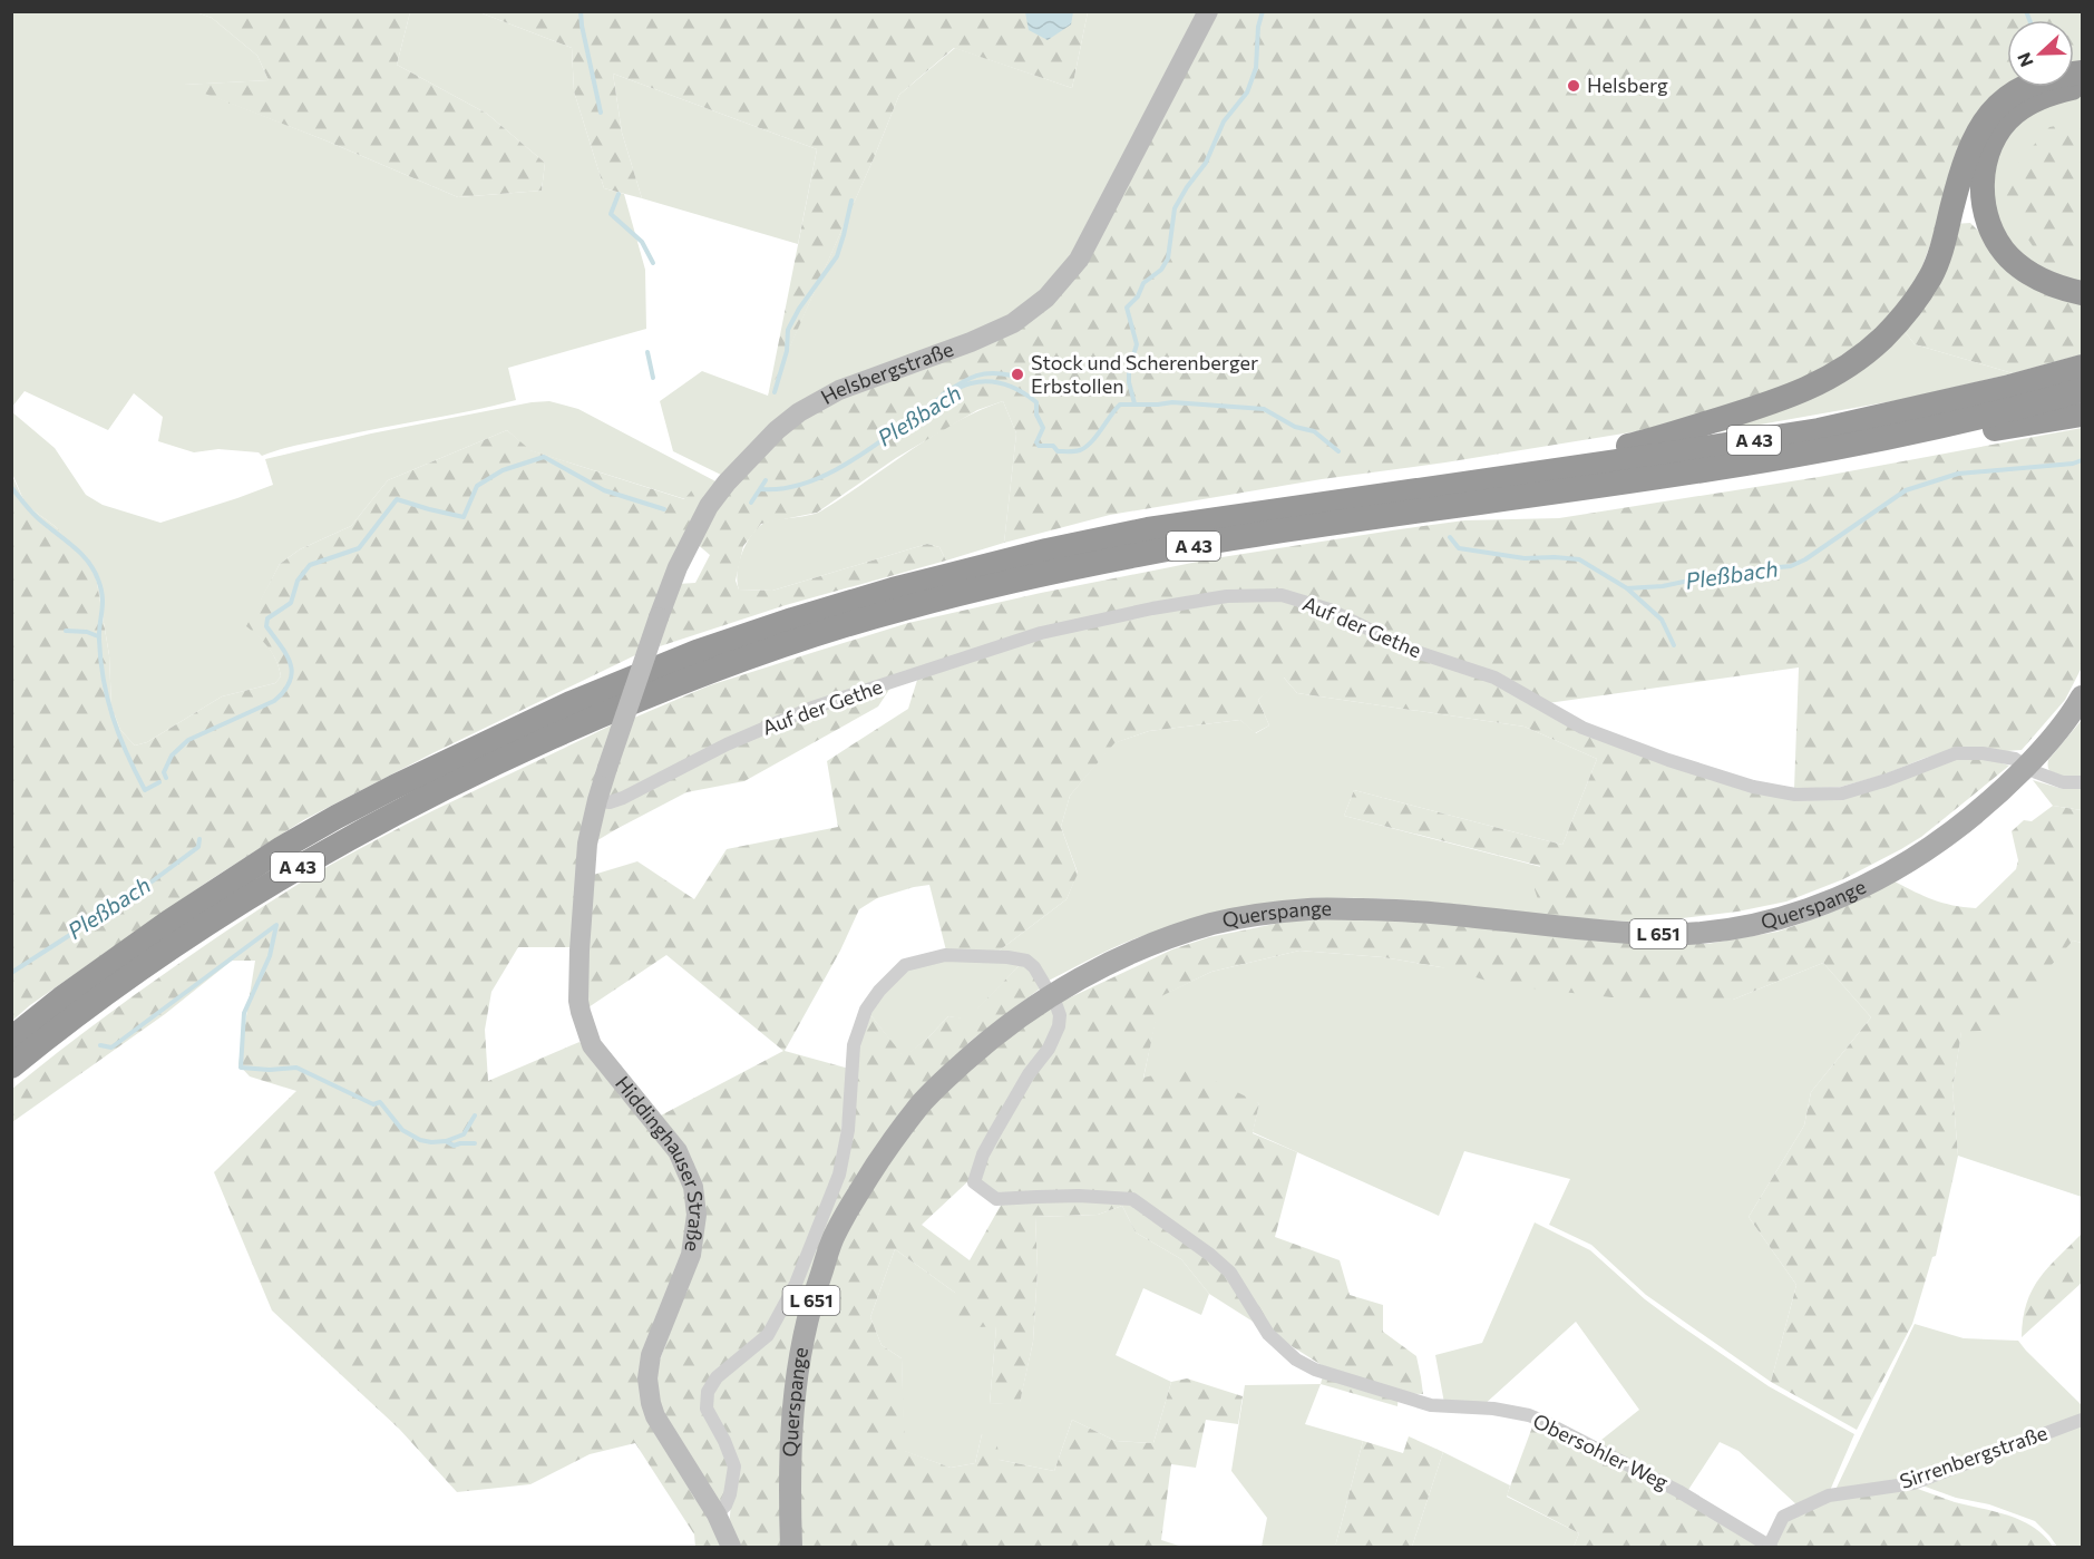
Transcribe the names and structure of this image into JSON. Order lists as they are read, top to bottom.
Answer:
{
  "streets": {
    "highway": ["A 43"],
    "main road": ["Querspange", "L 651"],
    "street": [
      "Helsbergstraße",
      "Auf der Gethe",
      "Hiddinghauser Straße",
      "Obersohler Weg",
      "Sirrenbergstraße"
    ]
  },
  "crossings": [
    ["Helsbergstraße", "Hiddinghauser Straße"],
    ["Auf der Gethe", "Querspange"],
    ["Auf der Gethe", "Hiddinghauser Straße"],
    ["Querspange", "Obersohler Weg"],
    ["Hiddinghauser Straße", "Obersohler Weg"],
    ["Obersohler Weg", "Sirrenbergstraße"]
  ],
  "water": ["Pleßbach"],
  "places": ["Helsberg", "Stock und Scherenberger Erbstollen"],
  "north": "left"
}
